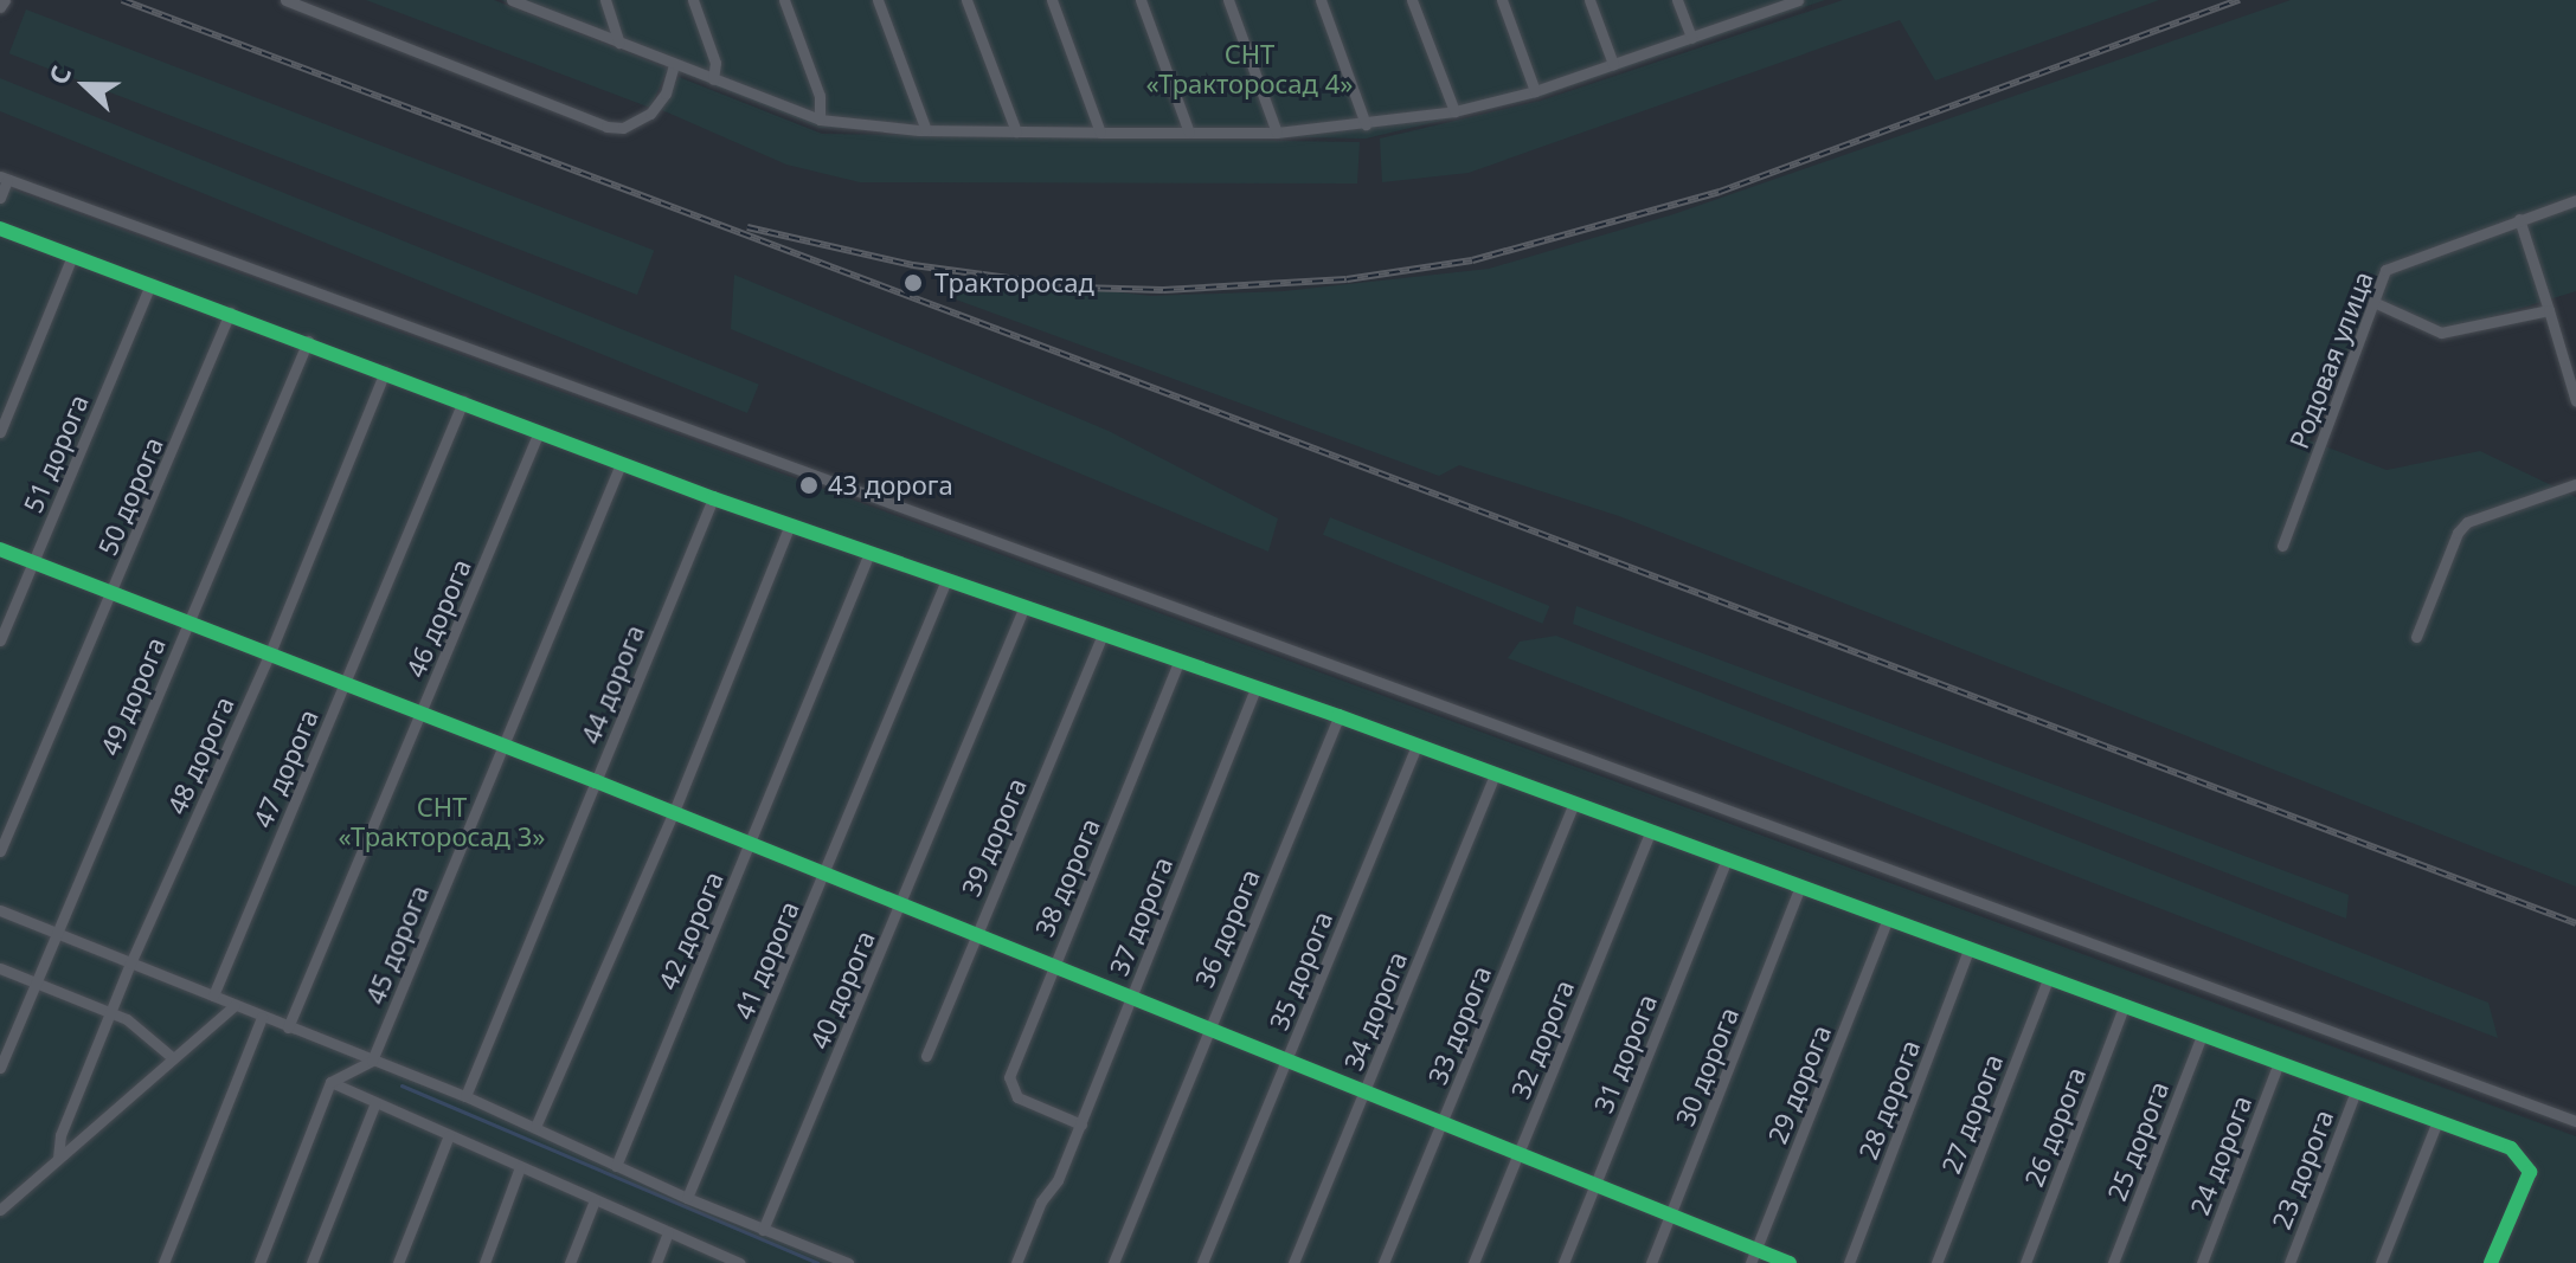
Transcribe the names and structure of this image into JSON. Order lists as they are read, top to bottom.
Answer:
{
  "streets": {
    "street": [
      "Родовая улица",
      "51 дорога",
      "50 дорога",
      "46 дорога",
      "44 дорога",
      "49 дорога",
      "48 дорога",
      "47 дорога",
      "39 дорога",
      "38 дорога",
      "37 дорога",
      "36 дорога",
      "42 дорога",
      "45 дорога",
      "41 дорога",
      "35 дорога",
      "40 дорога",
      "34 дорога",
      "33 дорога",
      "32 дорога",
      "31 дорога",
      "30 дорога",
      "29 дорога",
      "28 дорога",
      "27 дорога",
      "26 дорога",
      "25 дорога",
      "24 дорога",
      "23 дорога"
    ]
  },
  "crossings": [
    ["38 дорога", "37 дорога"]
  ],
  "parks": ["СНТ «Тракторосад 4»", "СНТ «Тракторосад 3»"],
  "places": ["Тракторосад", "43 дорога"],
  "north": "left"
}
